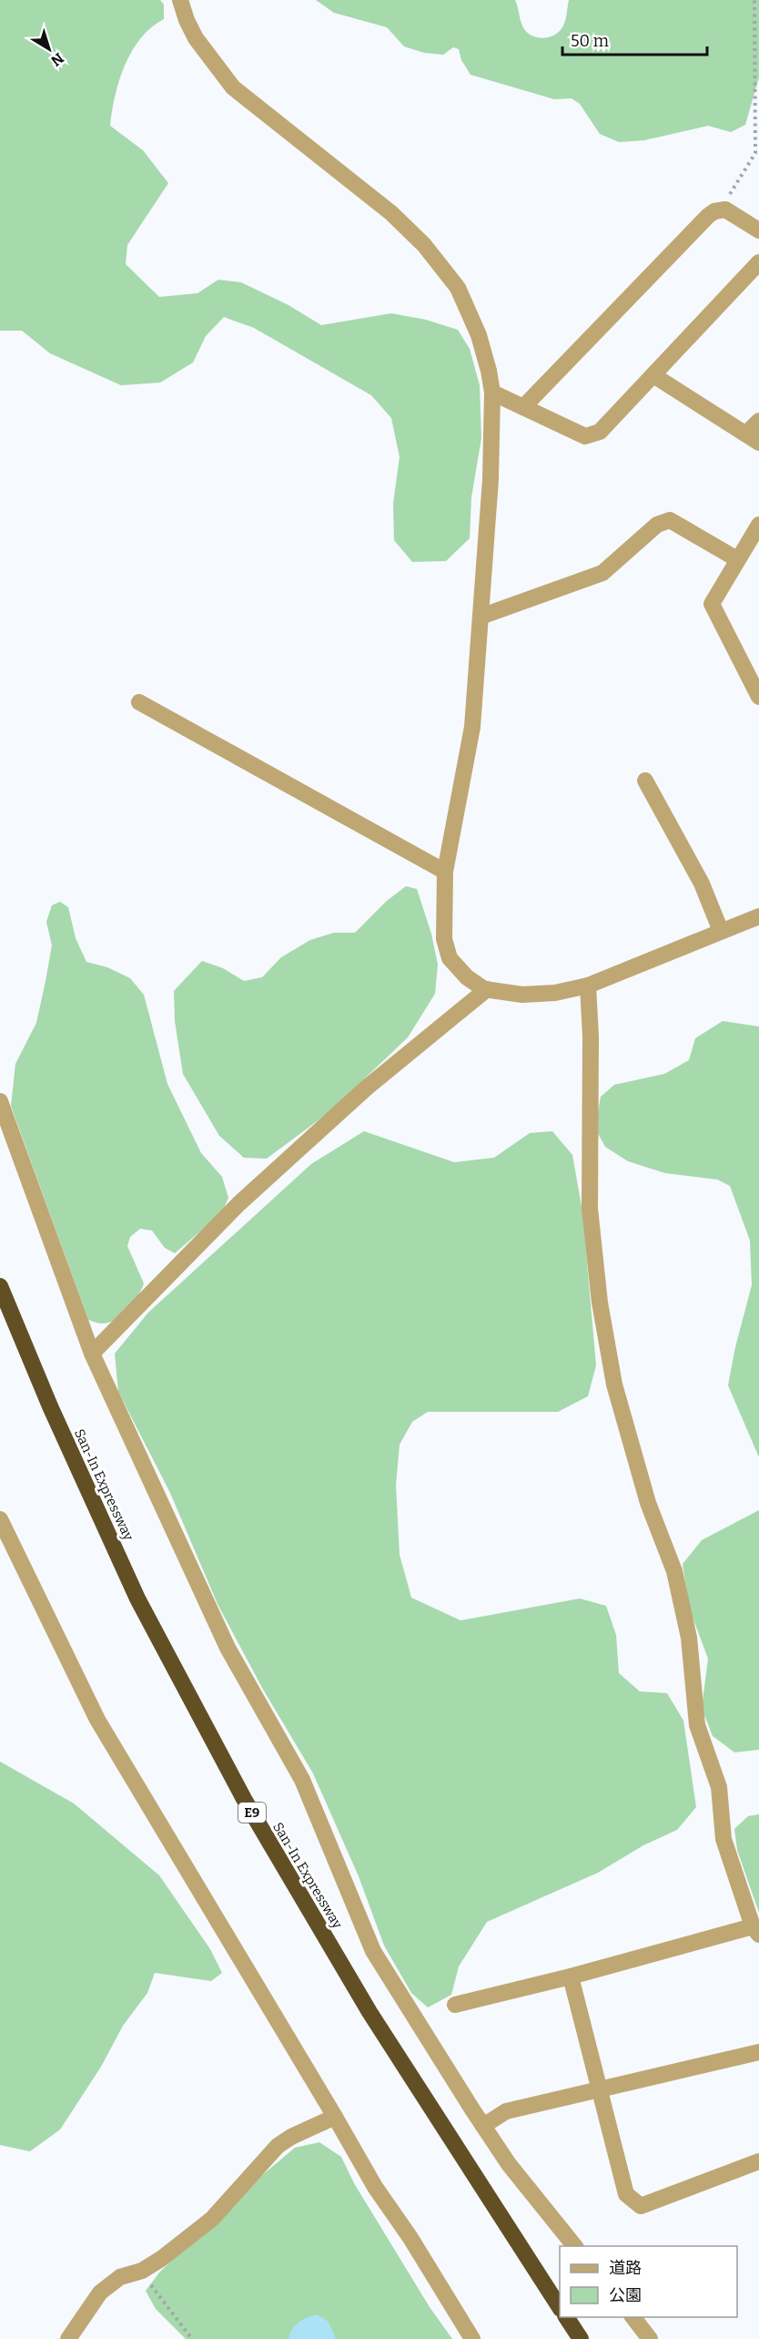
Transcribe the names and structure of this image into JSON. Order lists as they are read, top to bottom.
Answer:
{
  "streets": {
    "highway": ["San-In Expressway", "E9"]
  },
  "legend": ["道路", "公園"],
  "scale_bar": "50 m",
  "north": "bottom right"
}
